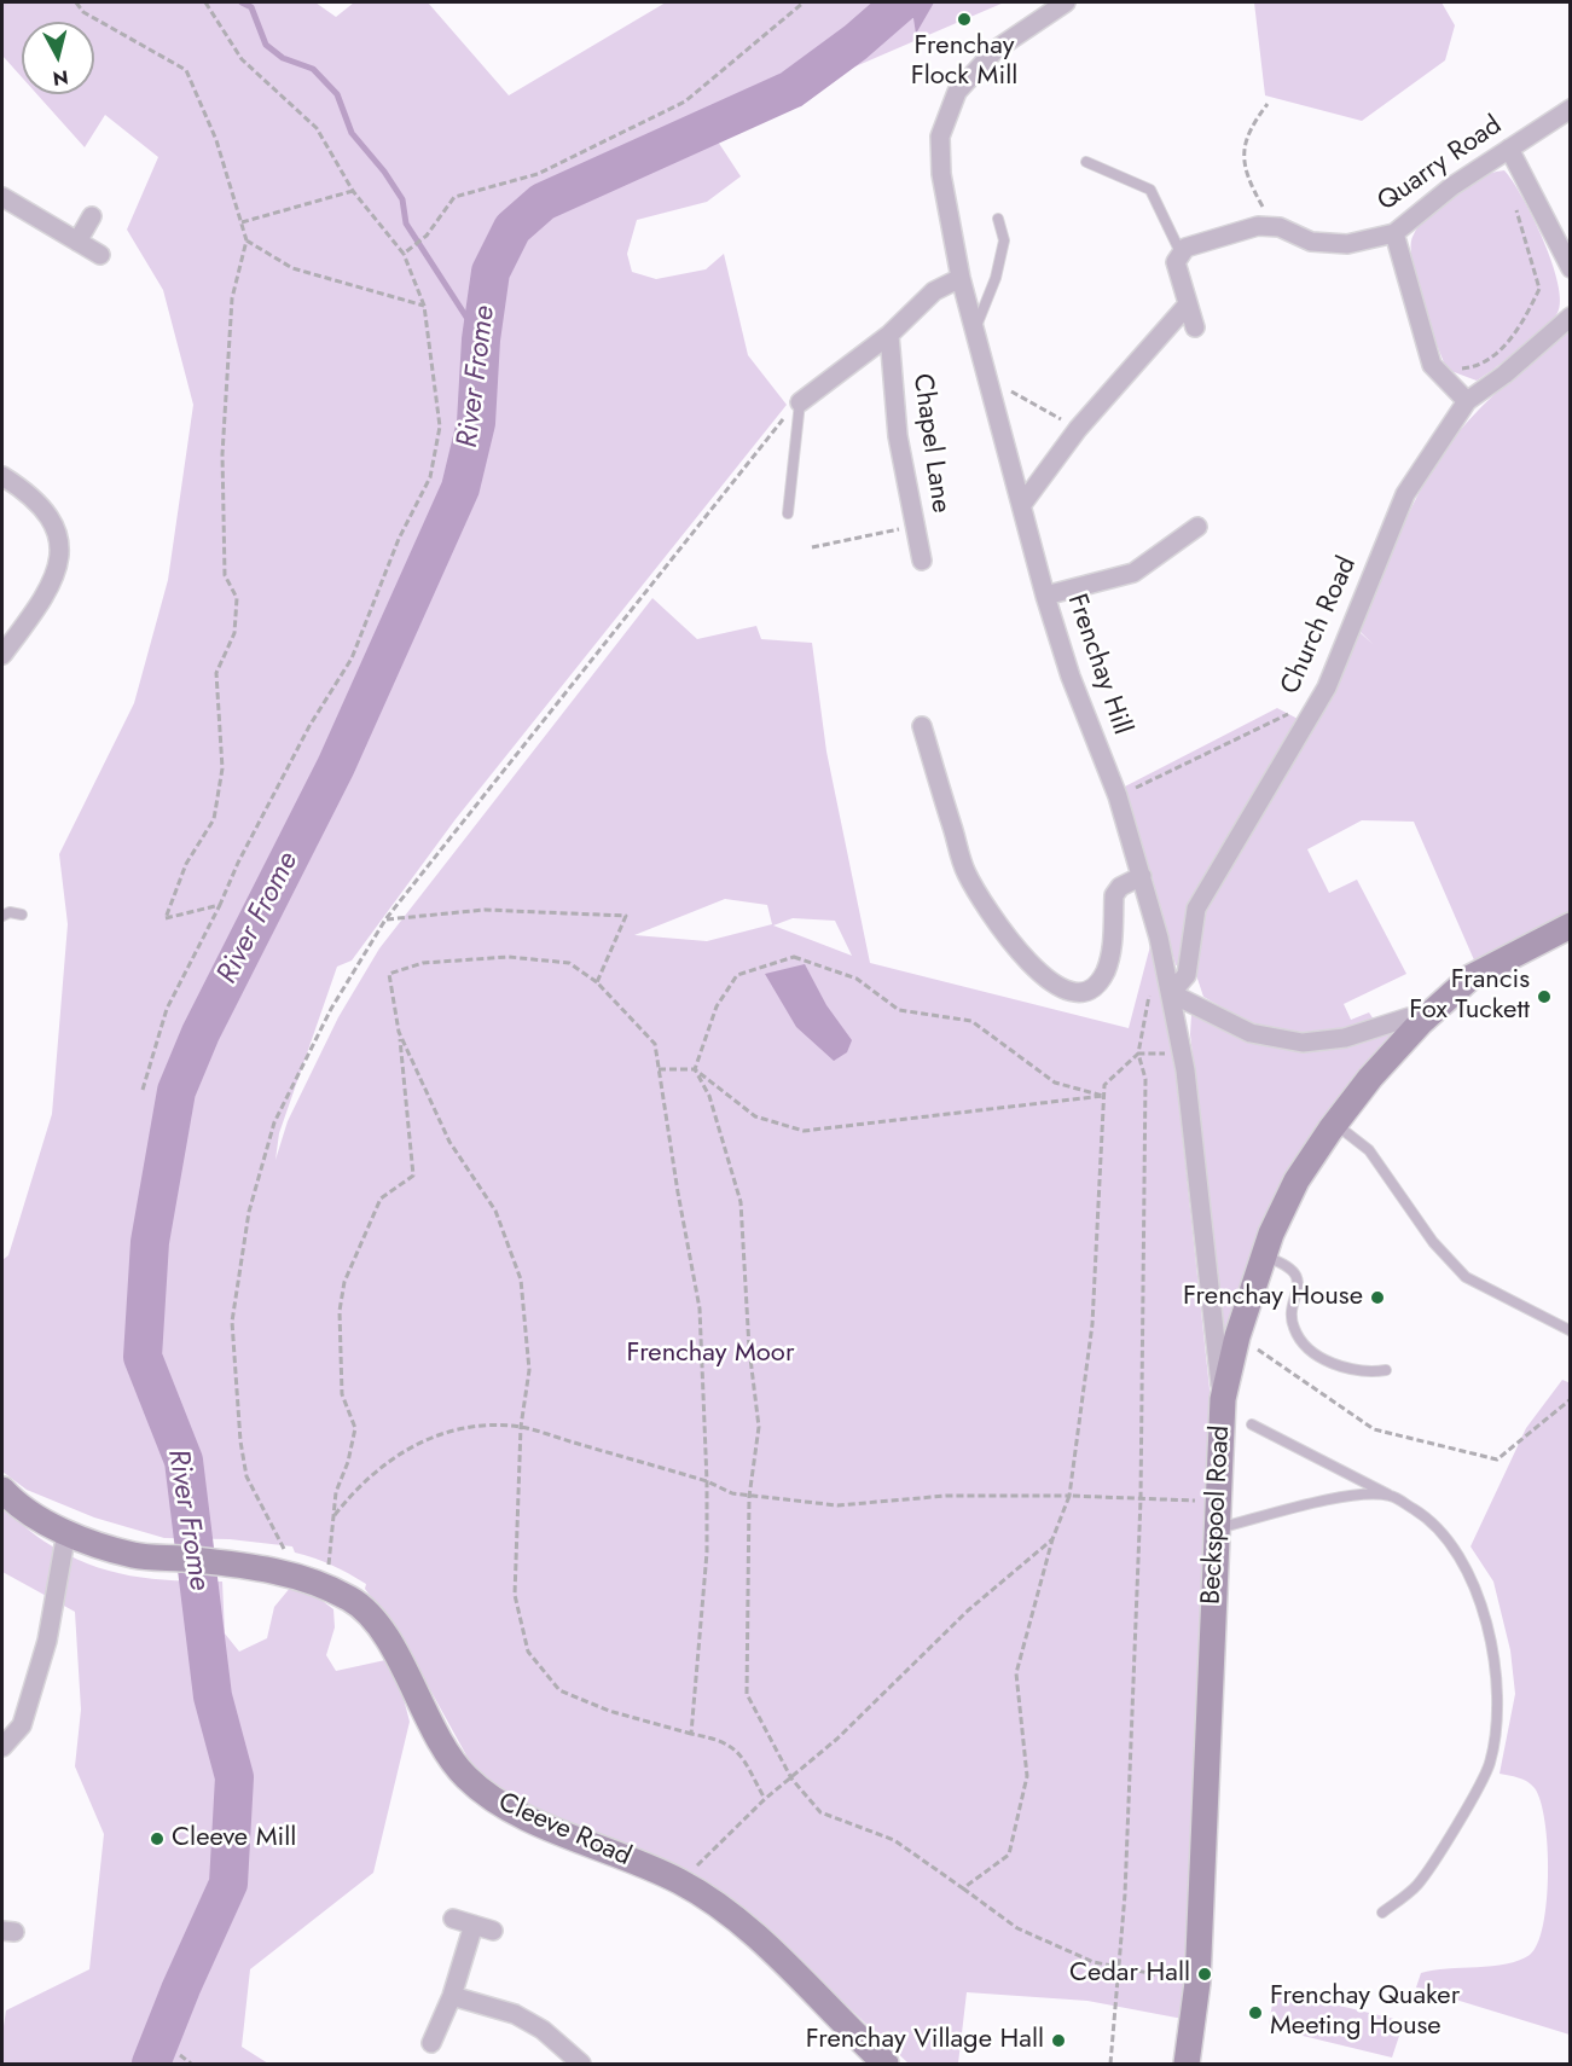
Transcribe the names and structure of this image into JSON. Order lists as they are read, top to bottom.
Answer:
{
  "streets": {
    "street": [
      "Quarry Road",
      "Chapel Lane",
      "Church Road",
      "Frenchay Hill",
      "Beckspool Road",
      "Cleeve Road"
    ]
  },
  "crossings": [
    ["Church Road", "Frenchay Hill"],
    ["Frenchay Hill", "Beckspool Road"]
  ],
  "water": ["River Frome"],
  "parks": ["Frenchay Moor"],
  "places": [
    "Frenchay Flock Mill",
    "Francis Fox Tuckett",
    "Frenchay House",
    "Cleeve Mill",
    "Cedar Hall",
    "Frenchay Quaker Meeting House",
    "Frenchay Village Hall"
  ],
  "north": "bottom"
}
